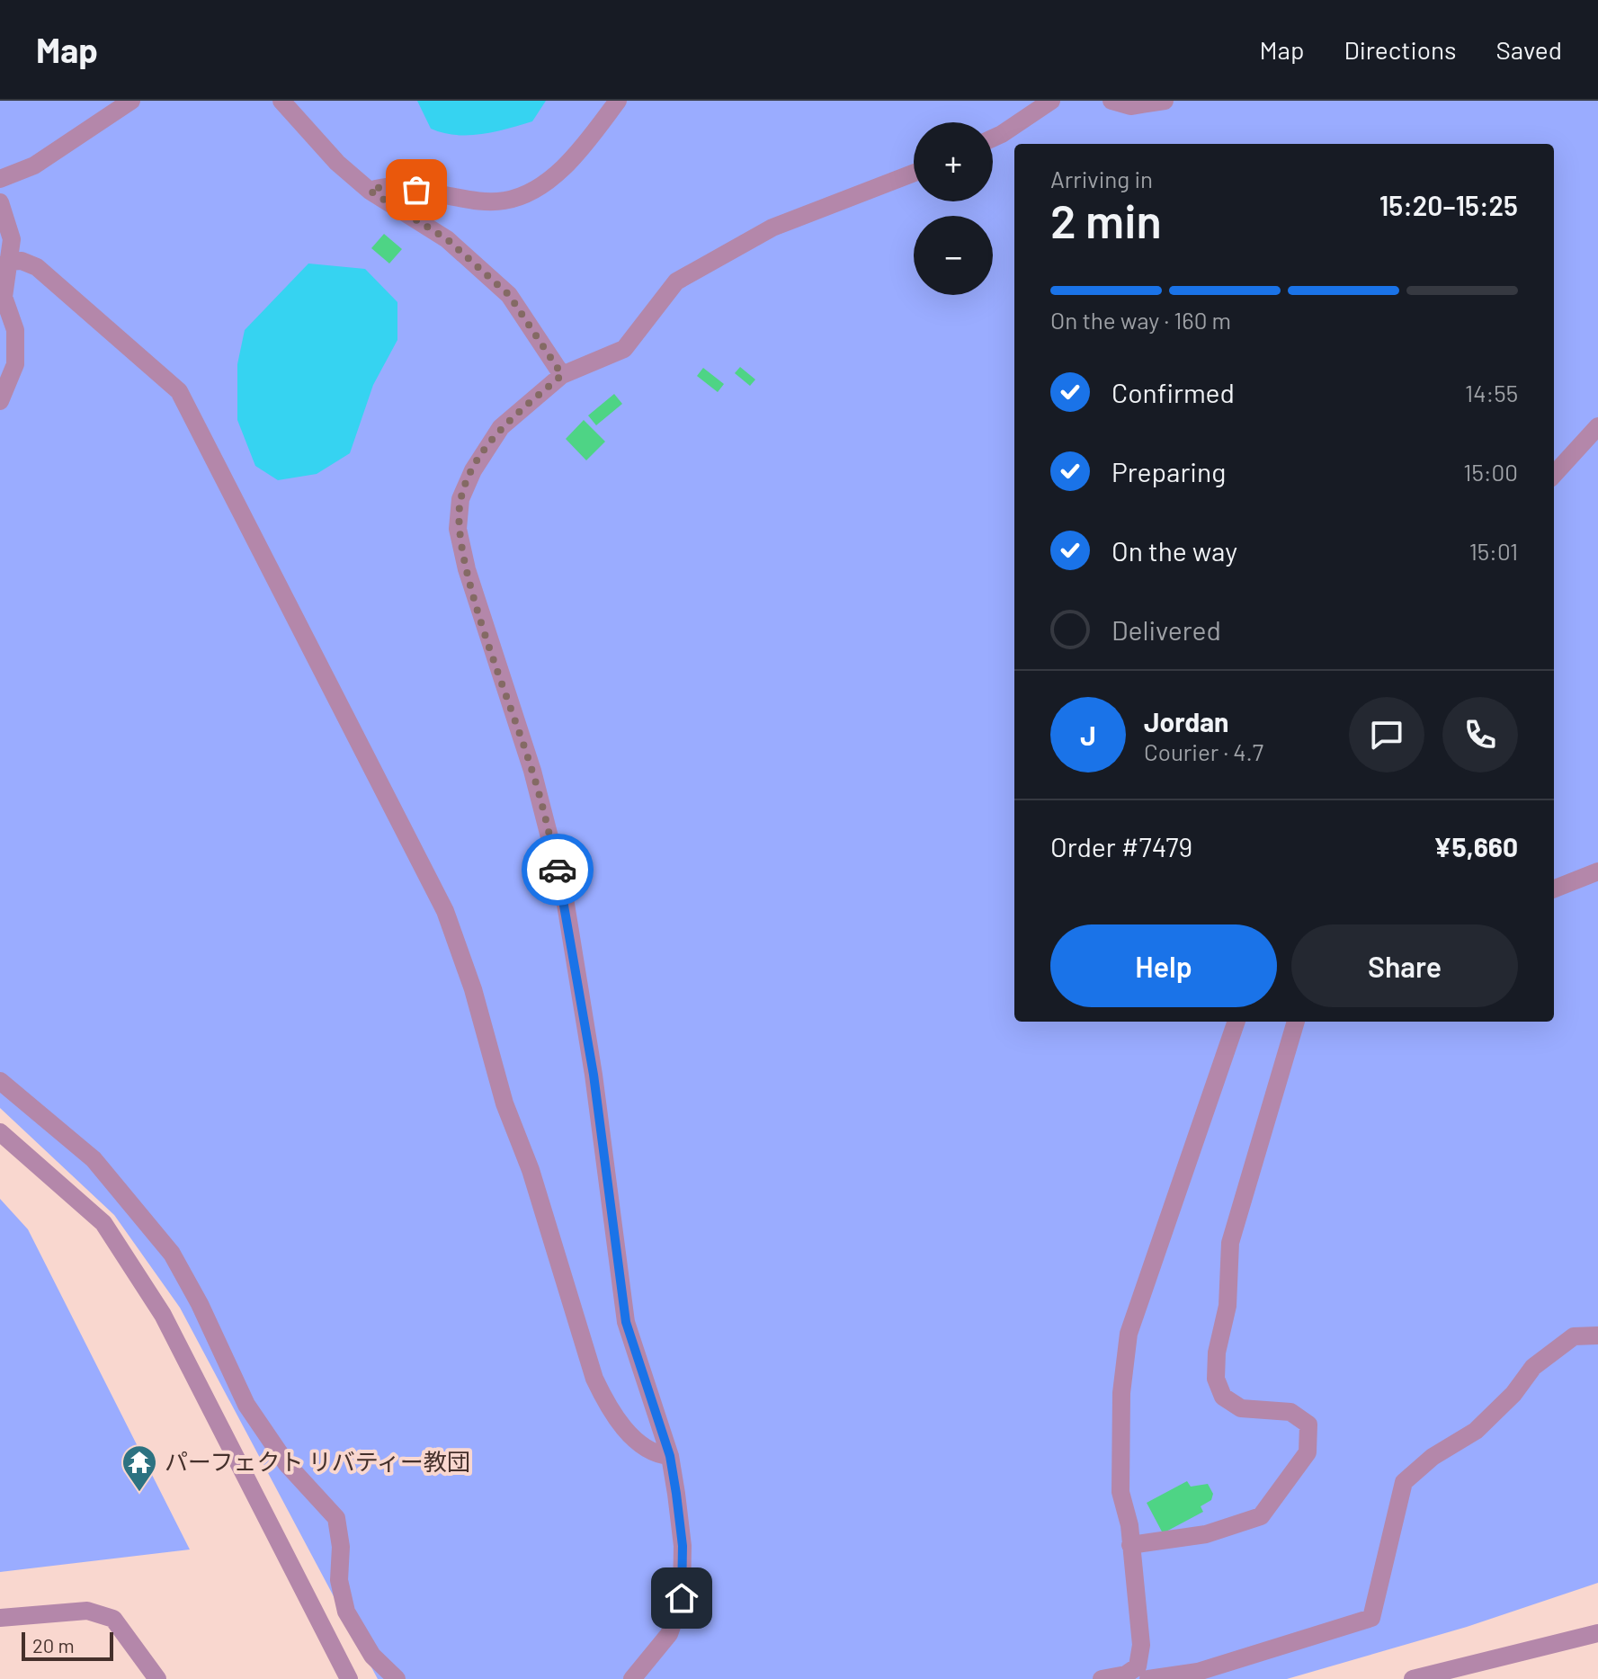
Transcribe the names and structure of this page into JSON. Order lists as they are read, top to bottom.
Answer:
{
  "places": {
    "temple": ["パーフェクト リバティー教団"]
  },
  "scale_bar": "20 m",
  "page": {
    "header": "Map",
    "nav": ["Map", "Directions", "Saved"],
    "map_buttons": ["+", "−"],
    "heading": ["2 min", "Arriving in", "15:20–15:25"],
    "panel": [
      "Jordan",
      "Courier · 4.7",
      "Order #7479",
      "¥5,660"
    ],
    "bar": "On the way · 160 m",
    "list": [
      ["Confirmed", "14:55"],
      ["Preparing", "15:00"],
      ["On the way", "15:01"],
      "Delivered"
    ],
    "round": "J",
    "buttons": ["Help", "Share"],
    "scale": "20 m"
  }
}
